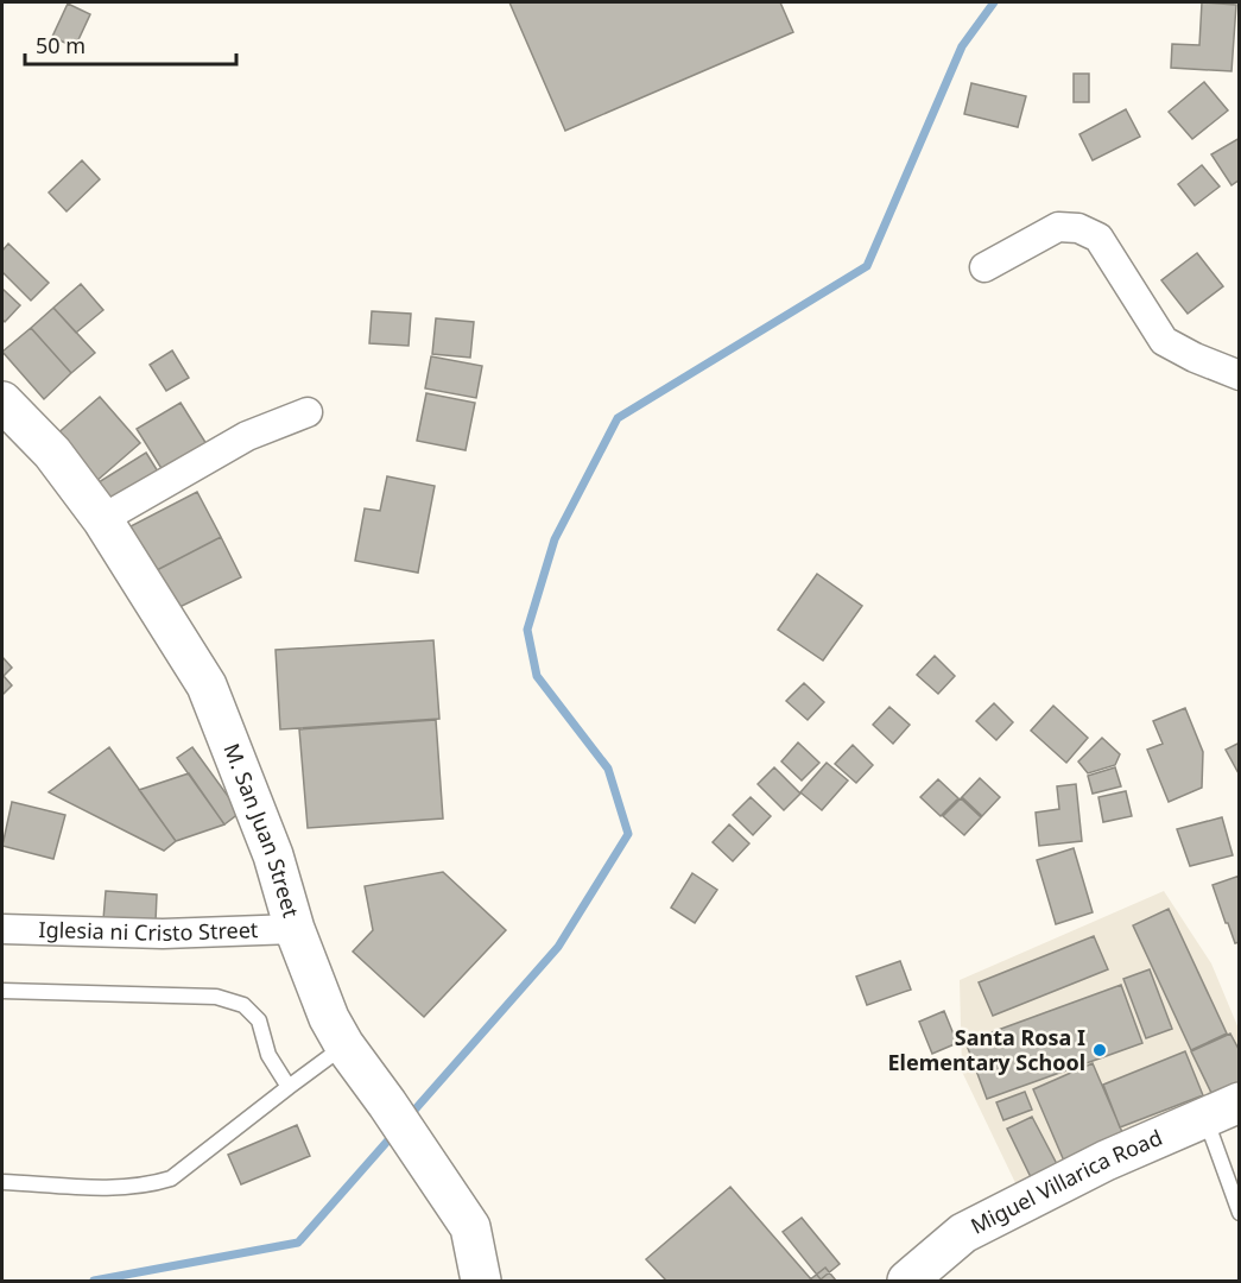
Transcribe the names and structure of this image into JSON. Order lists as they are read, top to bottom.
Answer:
{
  "streets": {
    "street": ["M. San Juan Street", "Iglesia ni Cristo Street", "Miguel Villarica Road"]
  },
  "crossings": [
    ["M. San Juan Street", "Iglesia ni Cristo Street"]
  ],
  "places": ["Santa Rosa I Elementary School"],
  "scale_bar": "50 m"
}
